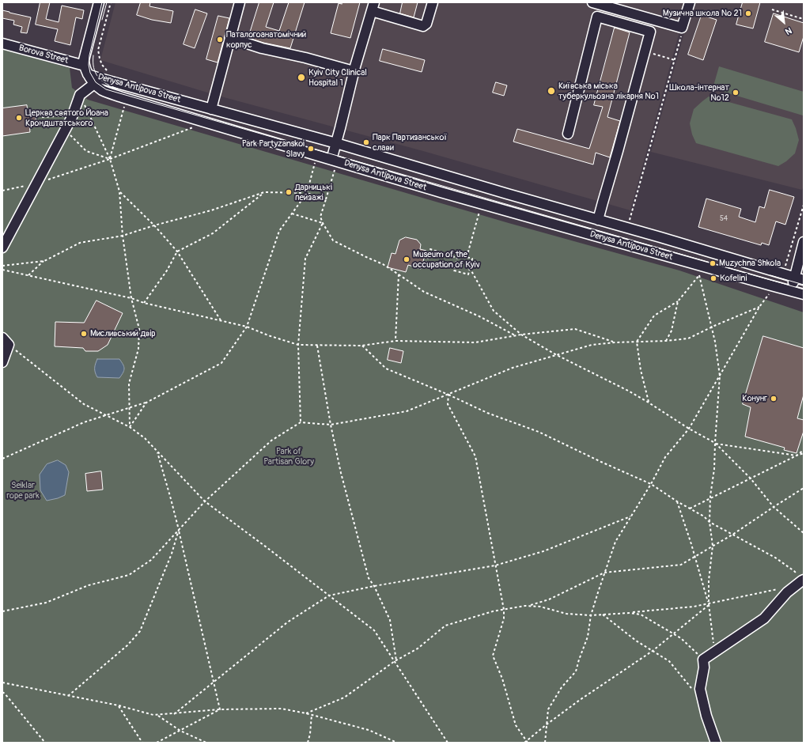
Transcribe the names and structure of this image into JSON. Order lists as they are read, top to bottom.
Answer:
{
  "streets": {
    "street": ["Borova Street", "Denysa Antipova Street"]
  },
  "crossings": [
    ["Borova Street", "Denysa Antipova Street"]
  ],
  "parks": ["Park of Partisan Glory", "Seiklar rope park"],
  "places": [
    "Музична школа № 21",
    "Паталогоанатомічний корпус",
    "Kyiv City Clinical Hospital 1",
    "Київська міська туберкульозна лікарня №1",
    "Школа-інтернат №12",
    "Церква святого Йоана Крондштатського",
    "Парк Партизанської слави",
    "Park Partyzanskoi Slavy",
    "Дарницькі пейзажі",
    "Museum of the occupation of Kyiv",
    "Muzychna Shkola",
    "Kofelini",
    "Мисливський двір",
    "Конунг"
  ],
  "house_numbers": ["54"],
  "north": "bottom right"
}
